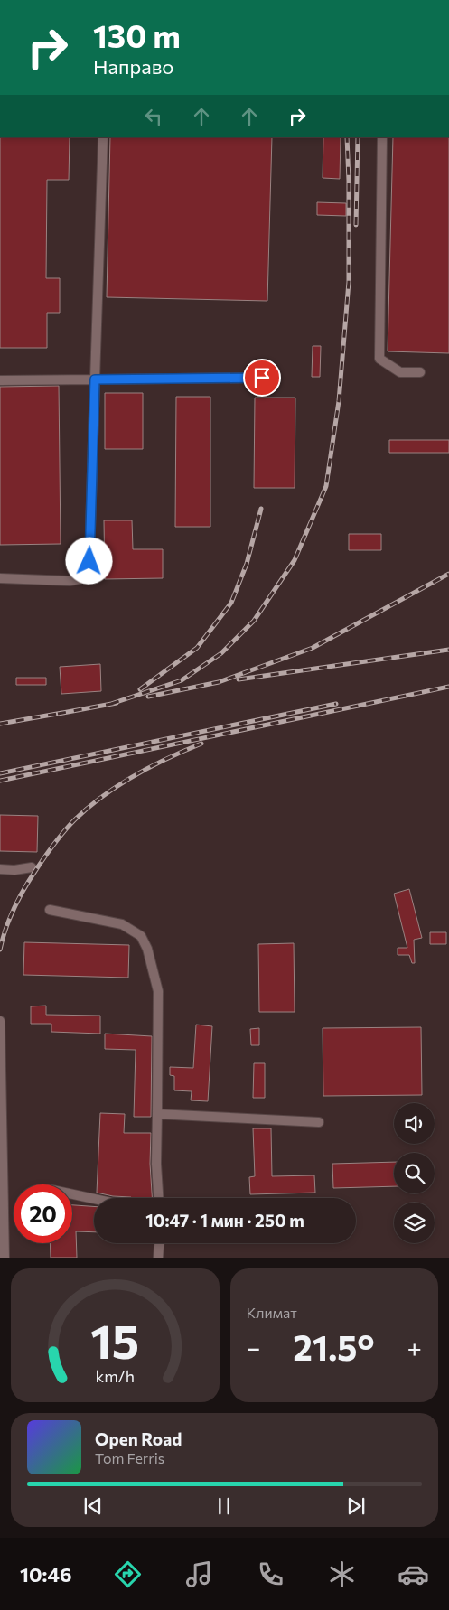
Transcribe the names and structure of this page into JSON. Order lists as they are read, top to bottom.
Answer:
{
  "page": {
    "turn": ["130 m", "Направо"],
    "limit": "20",
    "trip": "10:47 · 1 мин · 250 m",
    "tile": "Климат",
    "heat": ["−", "21.5°", "+"],
    "song": ["Open Road", "Tom Ferris"],
    "tabs": "10:46",
    "gauge": ["15", "km/h"]
  }
}
